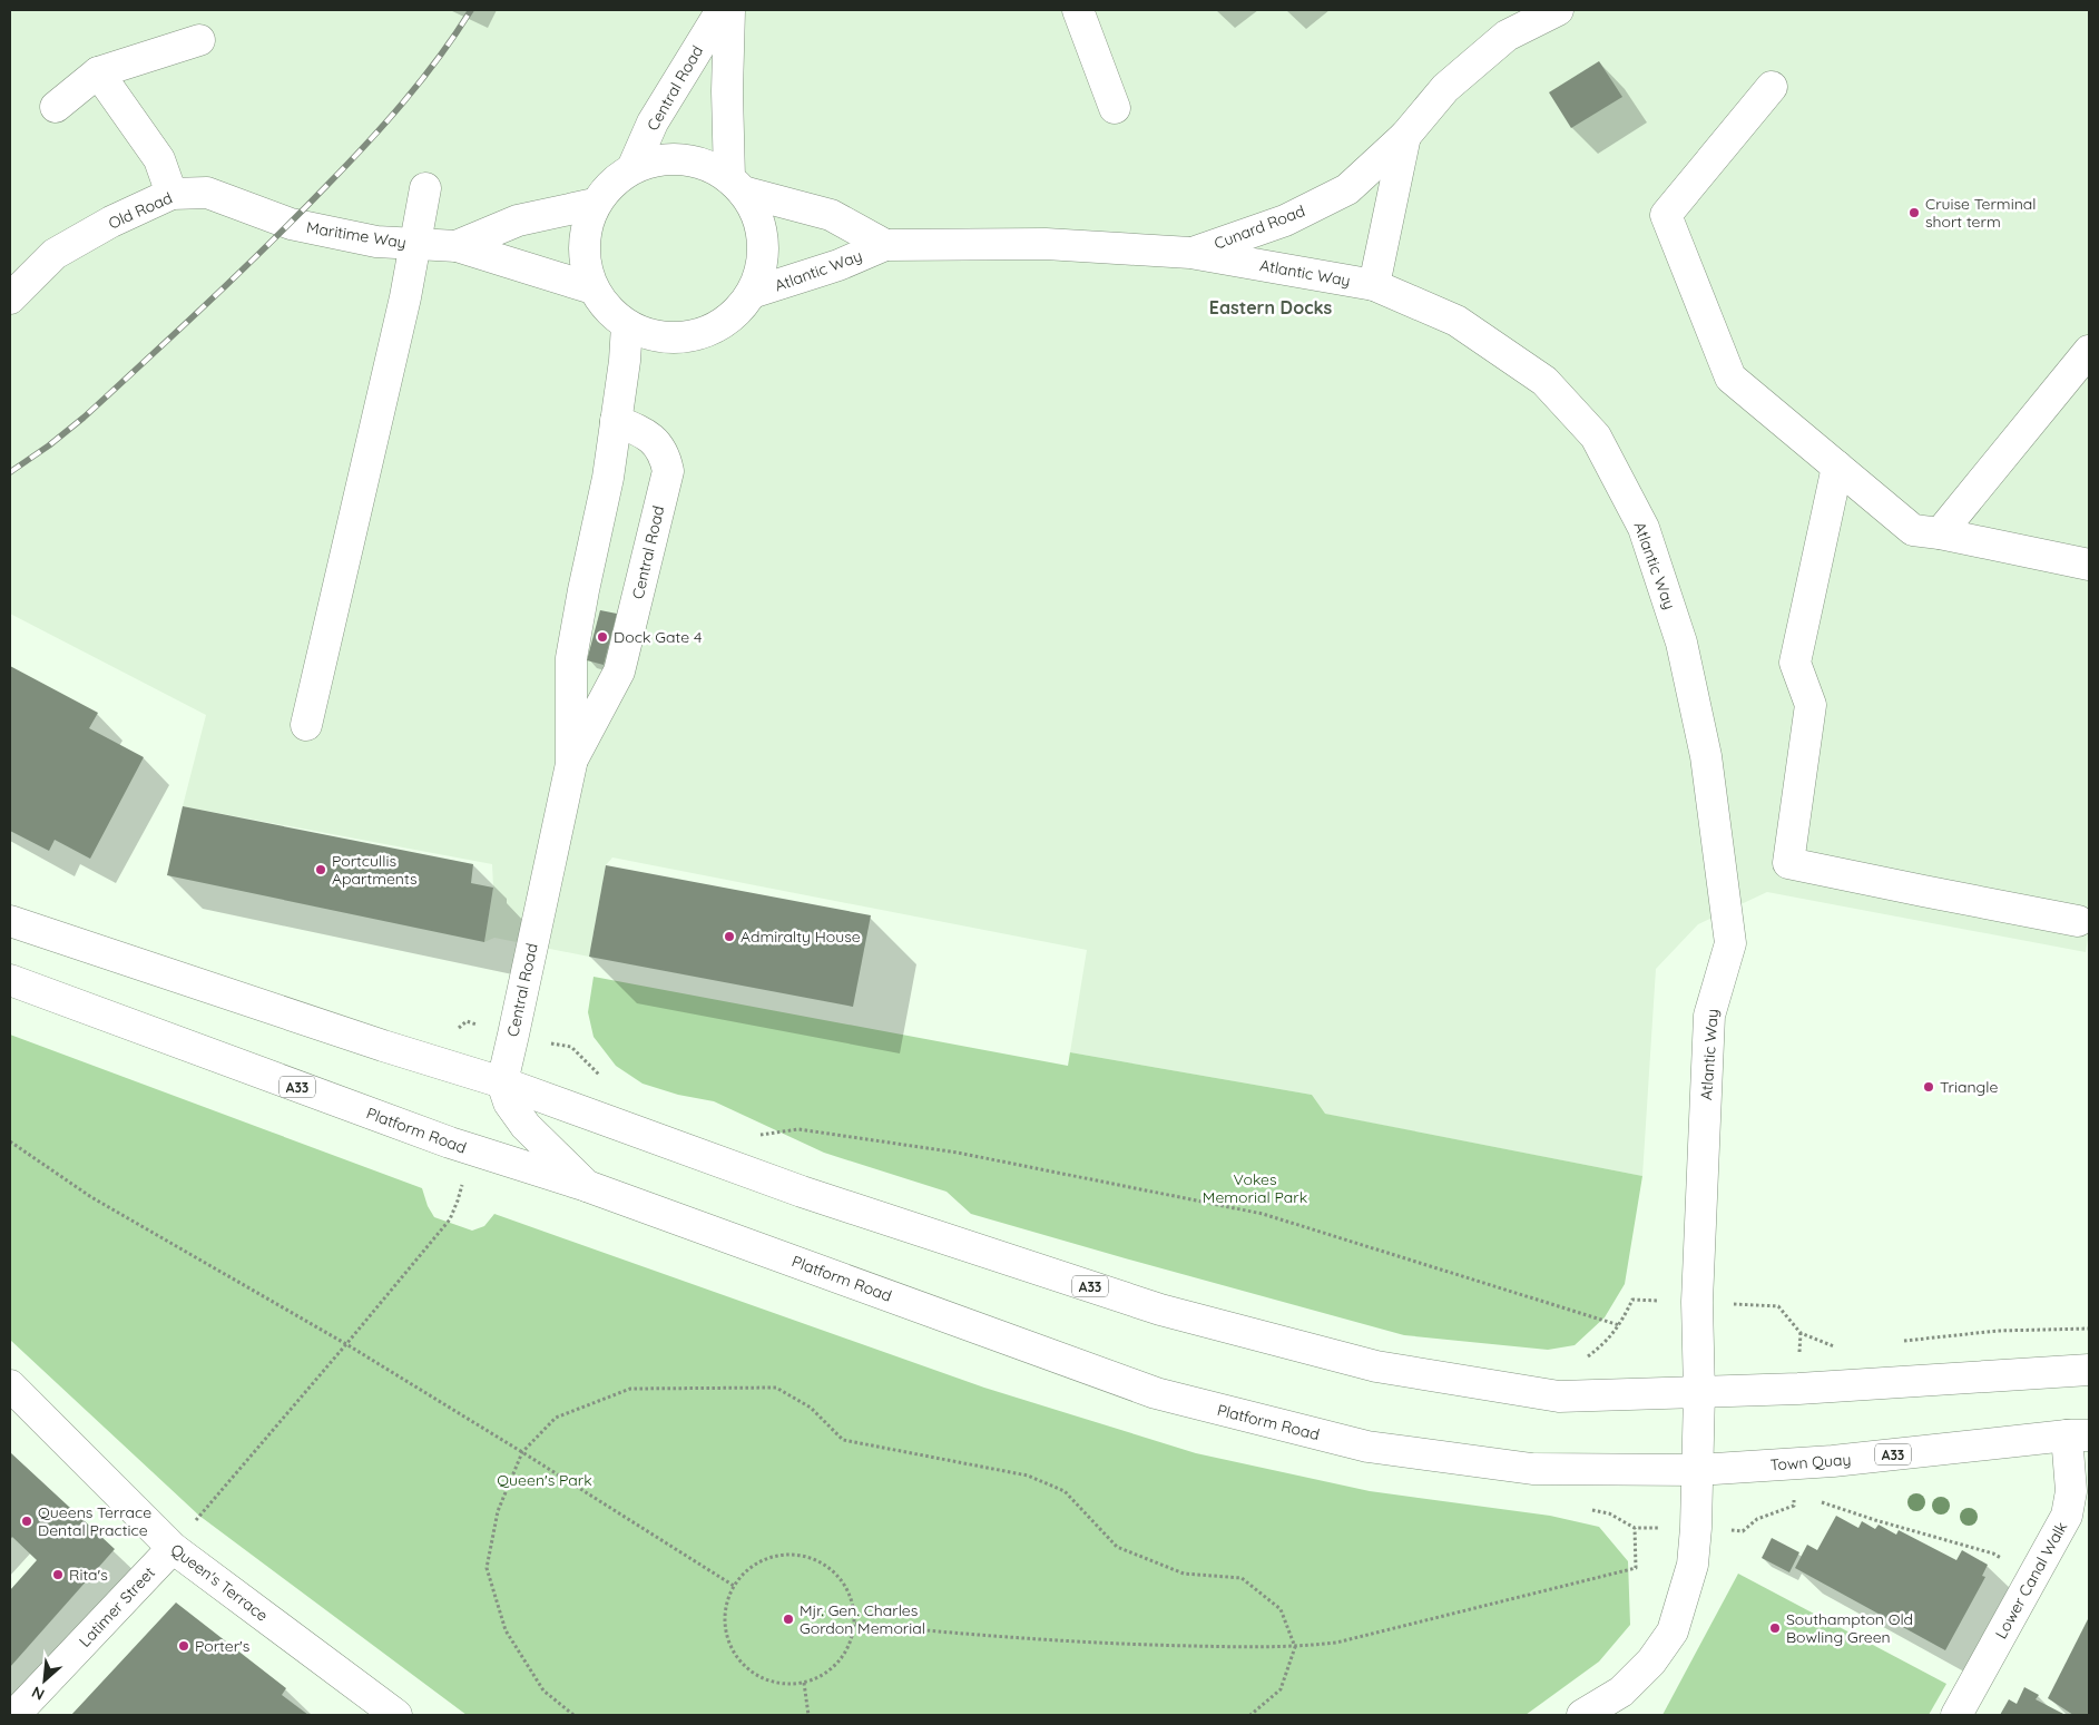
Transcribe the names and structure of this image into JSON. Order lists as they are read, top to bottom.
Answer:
{
  "streets": {
    "street": [
      "Central Road",
      "Old Road",
      "Cunard Road",
      "Maritime Way",
      "Atlantic Way",
      "A33",
      "Platform Road",
      "Town Quay",
      "Lower Canal Walk",
      "Queen's Terrace",
      "Latimer Street"
    ]
  },
  "crossings": [
    ["Central Road", "Maritime Way"],
    ["Central Road", "Atlantic Way"],
    ["Central Road", "A33"],
    ["Old Road", "Maritime Way"],
    ["Cunard Road", "Atlantic Way"],
    ["Maritime Way", "Atlantic Way"],
    ["Atlantic Way", "A33"],
    ["Atlantic Way", "Platform Road"],
    ["Atlantic Way", "Town Quay"],
    ["Platform Road", "Town Quay"],
    ["Town Quay", "Lower Canal Walk"],
    ["Queen's Terrace", "Latimer Street"]
  ],
  "districts": ["Eastern Docks"],
  "parks": ["Vokes Memorial Park", "Queen's Park"],
  "places": [
    "Cruise Terminal short term",
    "Dock Gate 4",
    "Portcullis Apartments",
    "Admiralty House",
    "Triangle",
    "Queens Terrace Dental Practice",
    "Rita's",
    "Mjr. Gen. Charles Gordon Memorial",
    "Southampton Old Bowling Green",
    "Porter's"
  ],
  "north": "bottom left"
}
